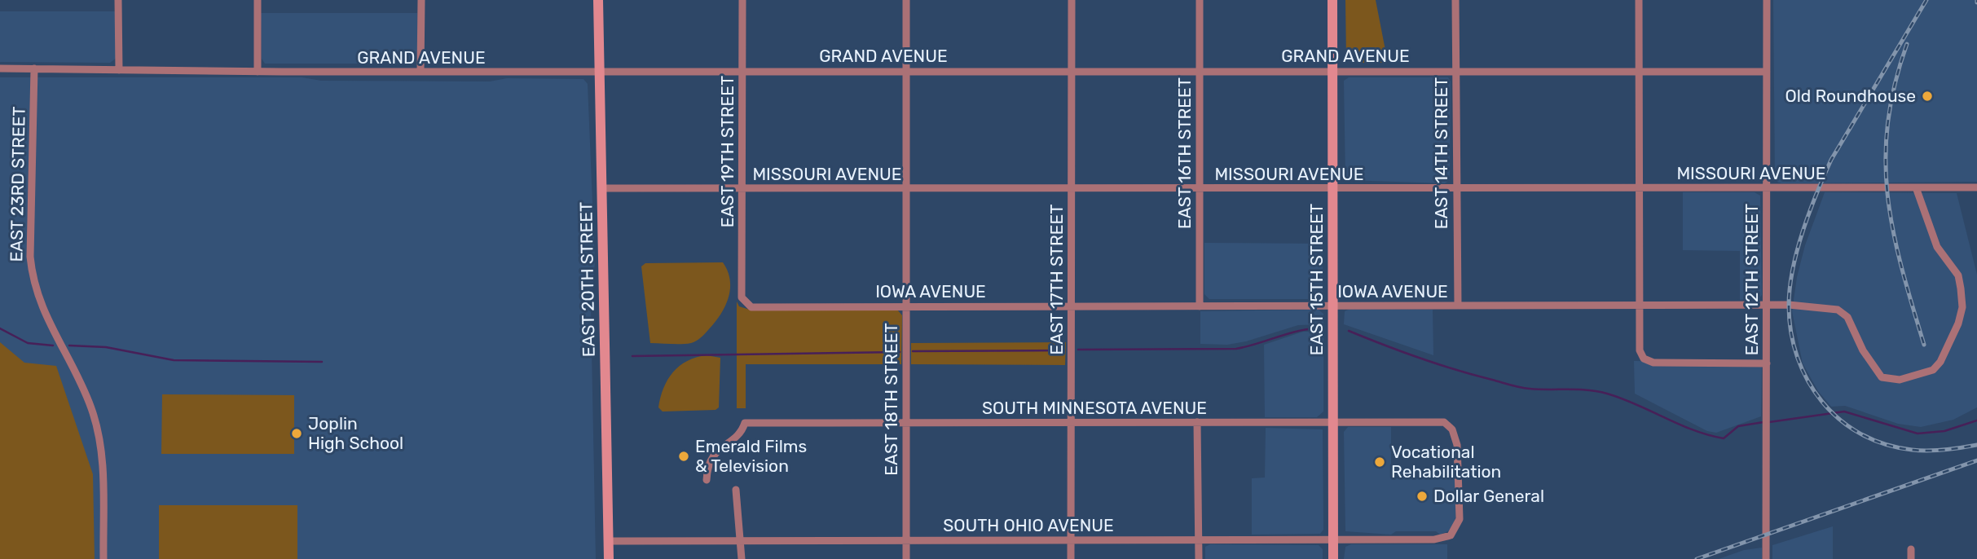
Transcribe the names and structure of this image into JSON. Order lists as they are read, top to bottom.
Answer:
{
  "streets": {
    "main road": ["EAST 20TH STREET", "EAST 15TH STREET"],
    "street": [
      "GRAND AVENUE",
      "EAST 19TH STREET",
      "EAST 16TH STREET",
      "EAST 14TH STREET",
      "MISSOURI AVENUE",
      "EAST 23RD STREET",
      "EAST 17TH STREET",
      "EAST 12TH STREET",
      "IOWA AVENUE",
      "EAST 18TH STREET",
      "SOUTH MINNESOTA AVENUE",
      "SOUTH OHIO AVENUE"
    ]
  },
  "crossings": [
    ["GRAND AVENUE", "EAST 19TH STREET"],
    ["GRAND AVENUE", "EAST 16TH STREET"],
    ["GRAND AVENUE", "EAST 14TH STREET"],
    ["GRAND AVENUE", "EAST 23RD STREET"],
    ["GRAND AVENUE", "EAST 20TH STREET"],
    ["GRAND AVENUE", "EAST 17TH STREET"],
    ["GRAND AVENUE", "EAST 15TH STREET"],
    ["GRAND AVENUE", "EAST 12TH STREET"],
    ["GRAND AVENUE", "EAST 18TH STREET"],
    ["EAST 19TH STREET", "MISSOURI AVENUE"],
    ["EAST 19TH STREET", "IOWA AVENUE"],
    ["EAST 16TH STREET", "MISSOURI AVENUE"],
    ["EAST 16TH STREET", "IOWA AVENUE"],
    ["EAST 14TH STREET", "MISSOURI AVENUE"],
    ["EAST 14TH STREET", "IOWA AVENUE"],
    ["MISSOURI AVENUE", "EAST 20TH STREET"],
    ["MISSOURI AVENUE", "EAST 17TH STREET"],
    ["MISSOURI AVENUE", "EAST 15TH STREET"],
    ["MISSOURI AVENUE", "EAST 12TH STREET"],
    ["MISSOURI AVENUE", "IOWA AVENUE"],
    ["MISSOURI AVENUE", "EAST 18TH STREET"],
    ["EAST 20TH STREET", "SOUTH OHIO AVENUE"],
    ["EAST 17TH STREET", "IOWA AVENUE"],
    ["EAST 17TH STREET", "SOUTH MINNESOTA AVENUE"],
    ["EAST 17TH STREET", "SOUTH OHIO AVENUE"],
    ["EAST 15TH STREET", "IOWA AVENUE"],
    ["EAST 15TH STREET", "SOUTH MINNESOTA AVENUE"],
    ["EAST 15TH STREET", "SOUTH OHIO AVENUE"],
    ["EAST 12TH STREET", "IOWA AVENUE"],
    ["IOWA AVENUE", "EAST 18TH STREET"],
    ["EAST 18TH STREET", "SOUTH MINNESOTA AVENUE"],
    ["EAST 18TH STREET", "SOUTH OHIO AVENUE"],
    ["SOUTH MINNESOTA AVENUE", "SOUTH OHIO AVENUE"]
  ],
  "places": [
    "Old Roundhouse",
    "Joplin High School",
    "Emerald Films & Television",
    "Vocational Rehabilitation",
    "Dollar General"
  ]
}
